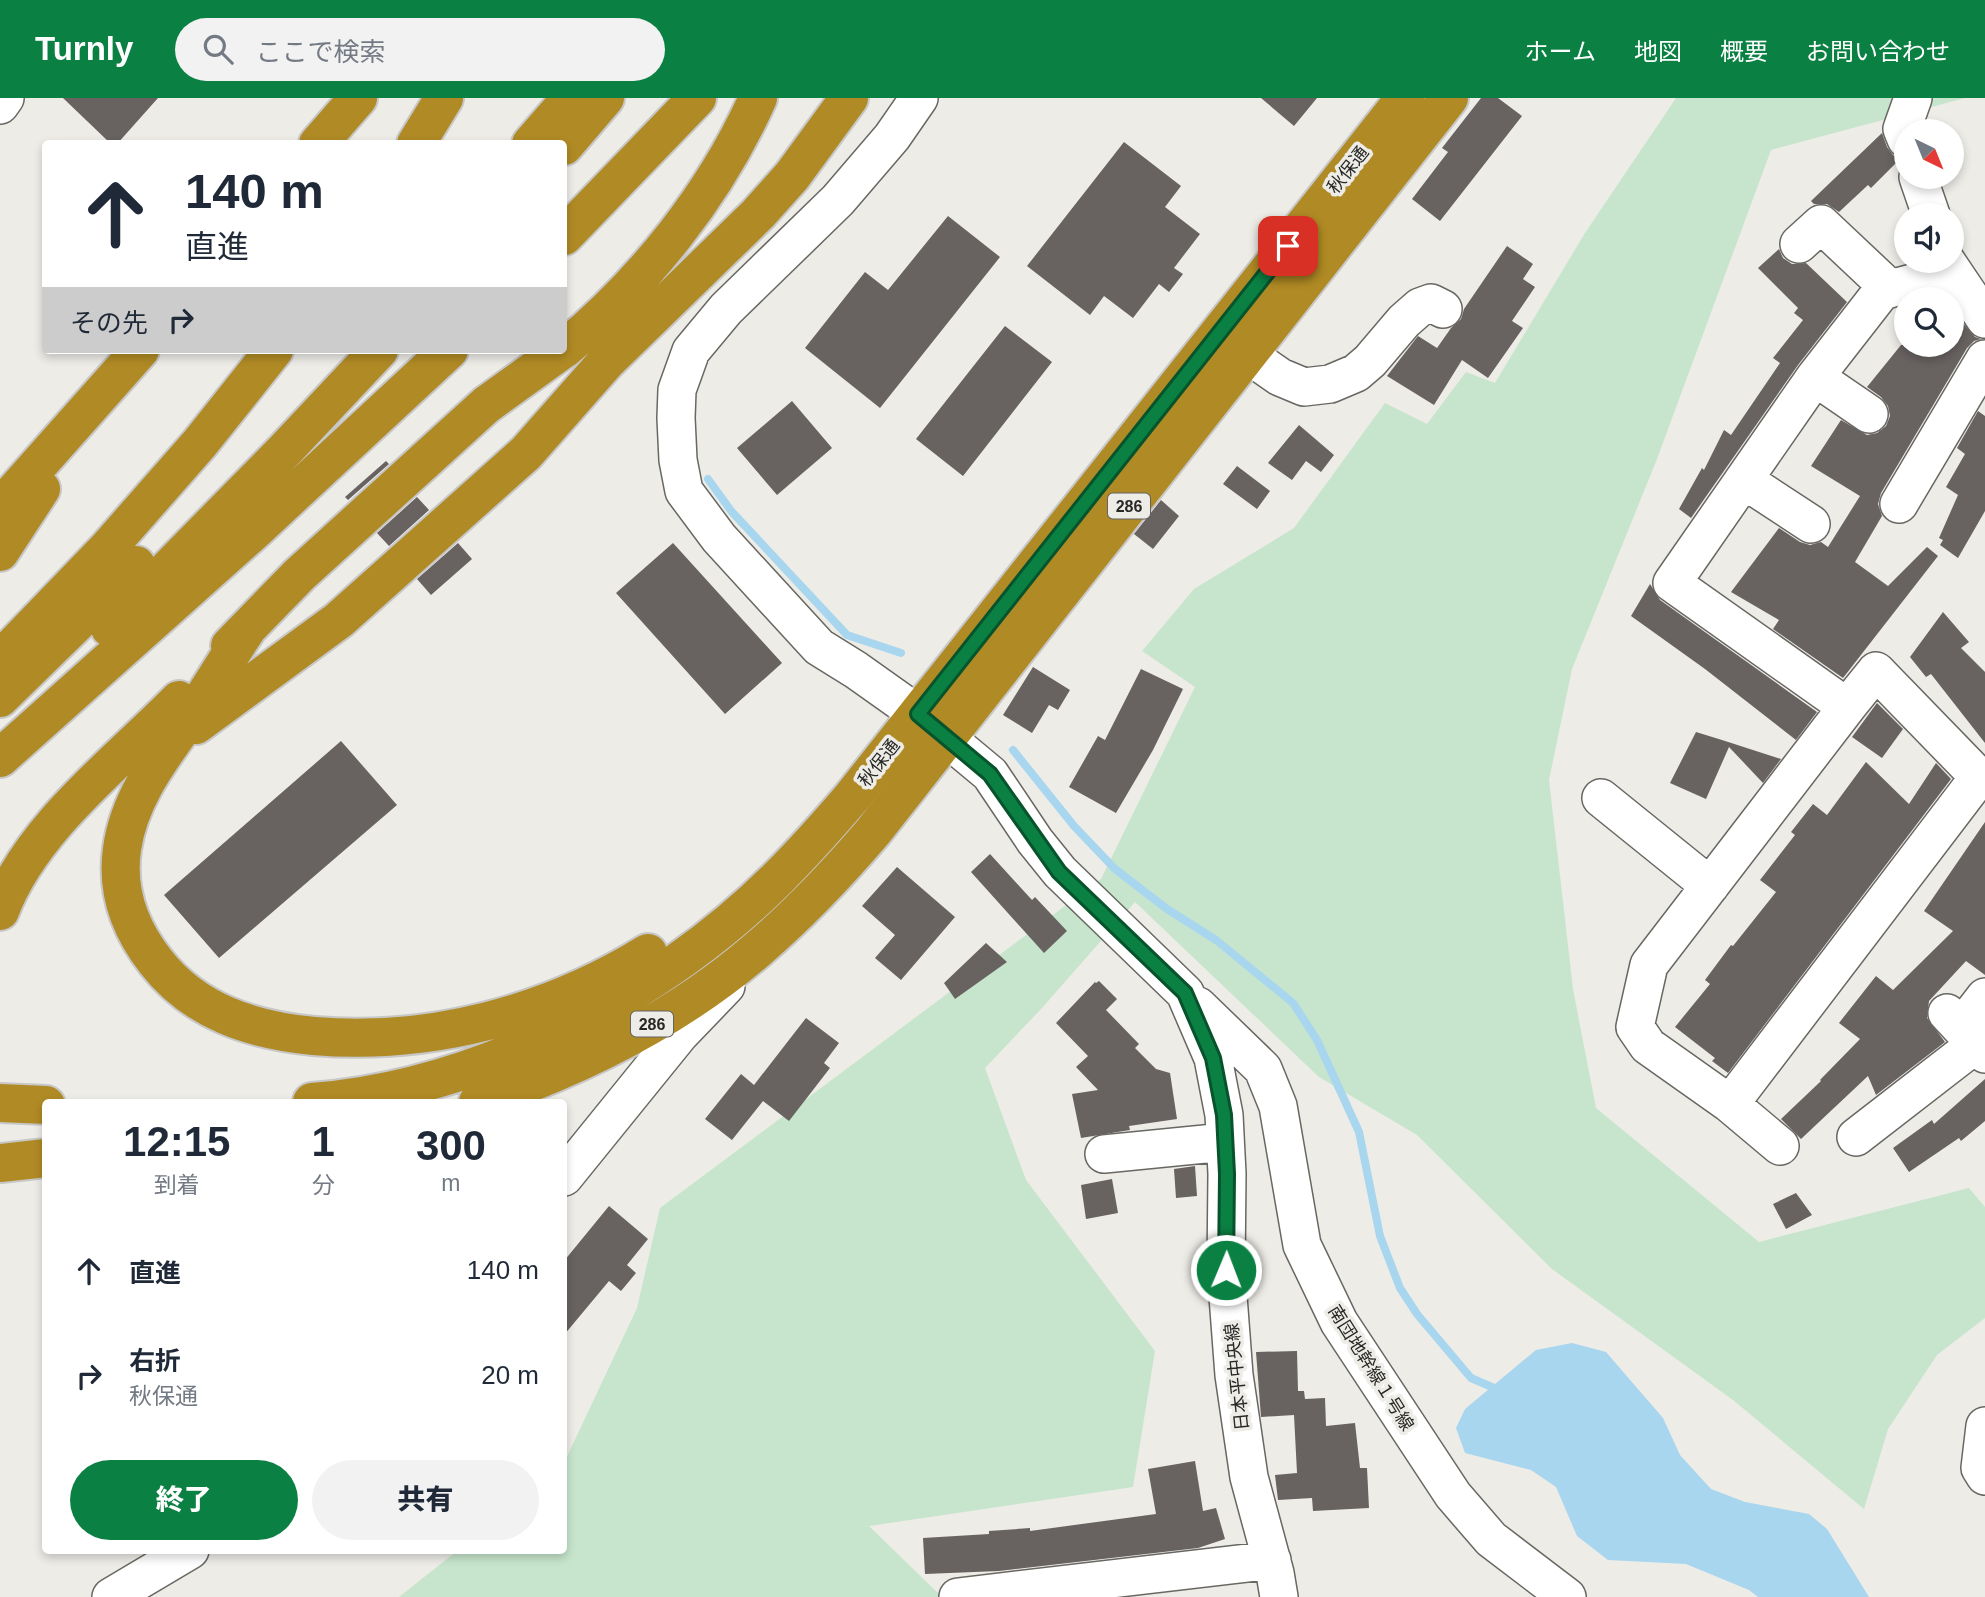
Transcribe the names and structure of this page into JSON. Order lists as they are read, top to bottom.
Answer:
{
  "streets": {
    "highway": ["秋保通", "286"],
    "street": ["南団地幹線１号線", "日本平中央線"]
  },
  "crossings": [
    ["秋保通", "日本平中央線"],
    ["南団地幹線１号線", "日本平中央線"]
  ],
  "north": "bottom right",
  "page": {
    "header": "Turnly",
    "search": "ここで検索",
    "nav": [
      "ホーム",
      "地図",
      "概要",
      "お問い合わせ"
    ],
    "turn": ["140 m", "直進"],
    "then": "その先",
    "eta": [
      "12:15",
      "到着",
      "1",
      "分",
      "300",
      "m"
    ],
    "list": [
      {
        "name": "直進",
        "value": "140 m"
      },
      {
        "name": "右折",
        "note": "秋保通",
        "value": "20 m"
      }
    ],
    "buttons": ["終了", "共有"]
  }
}
